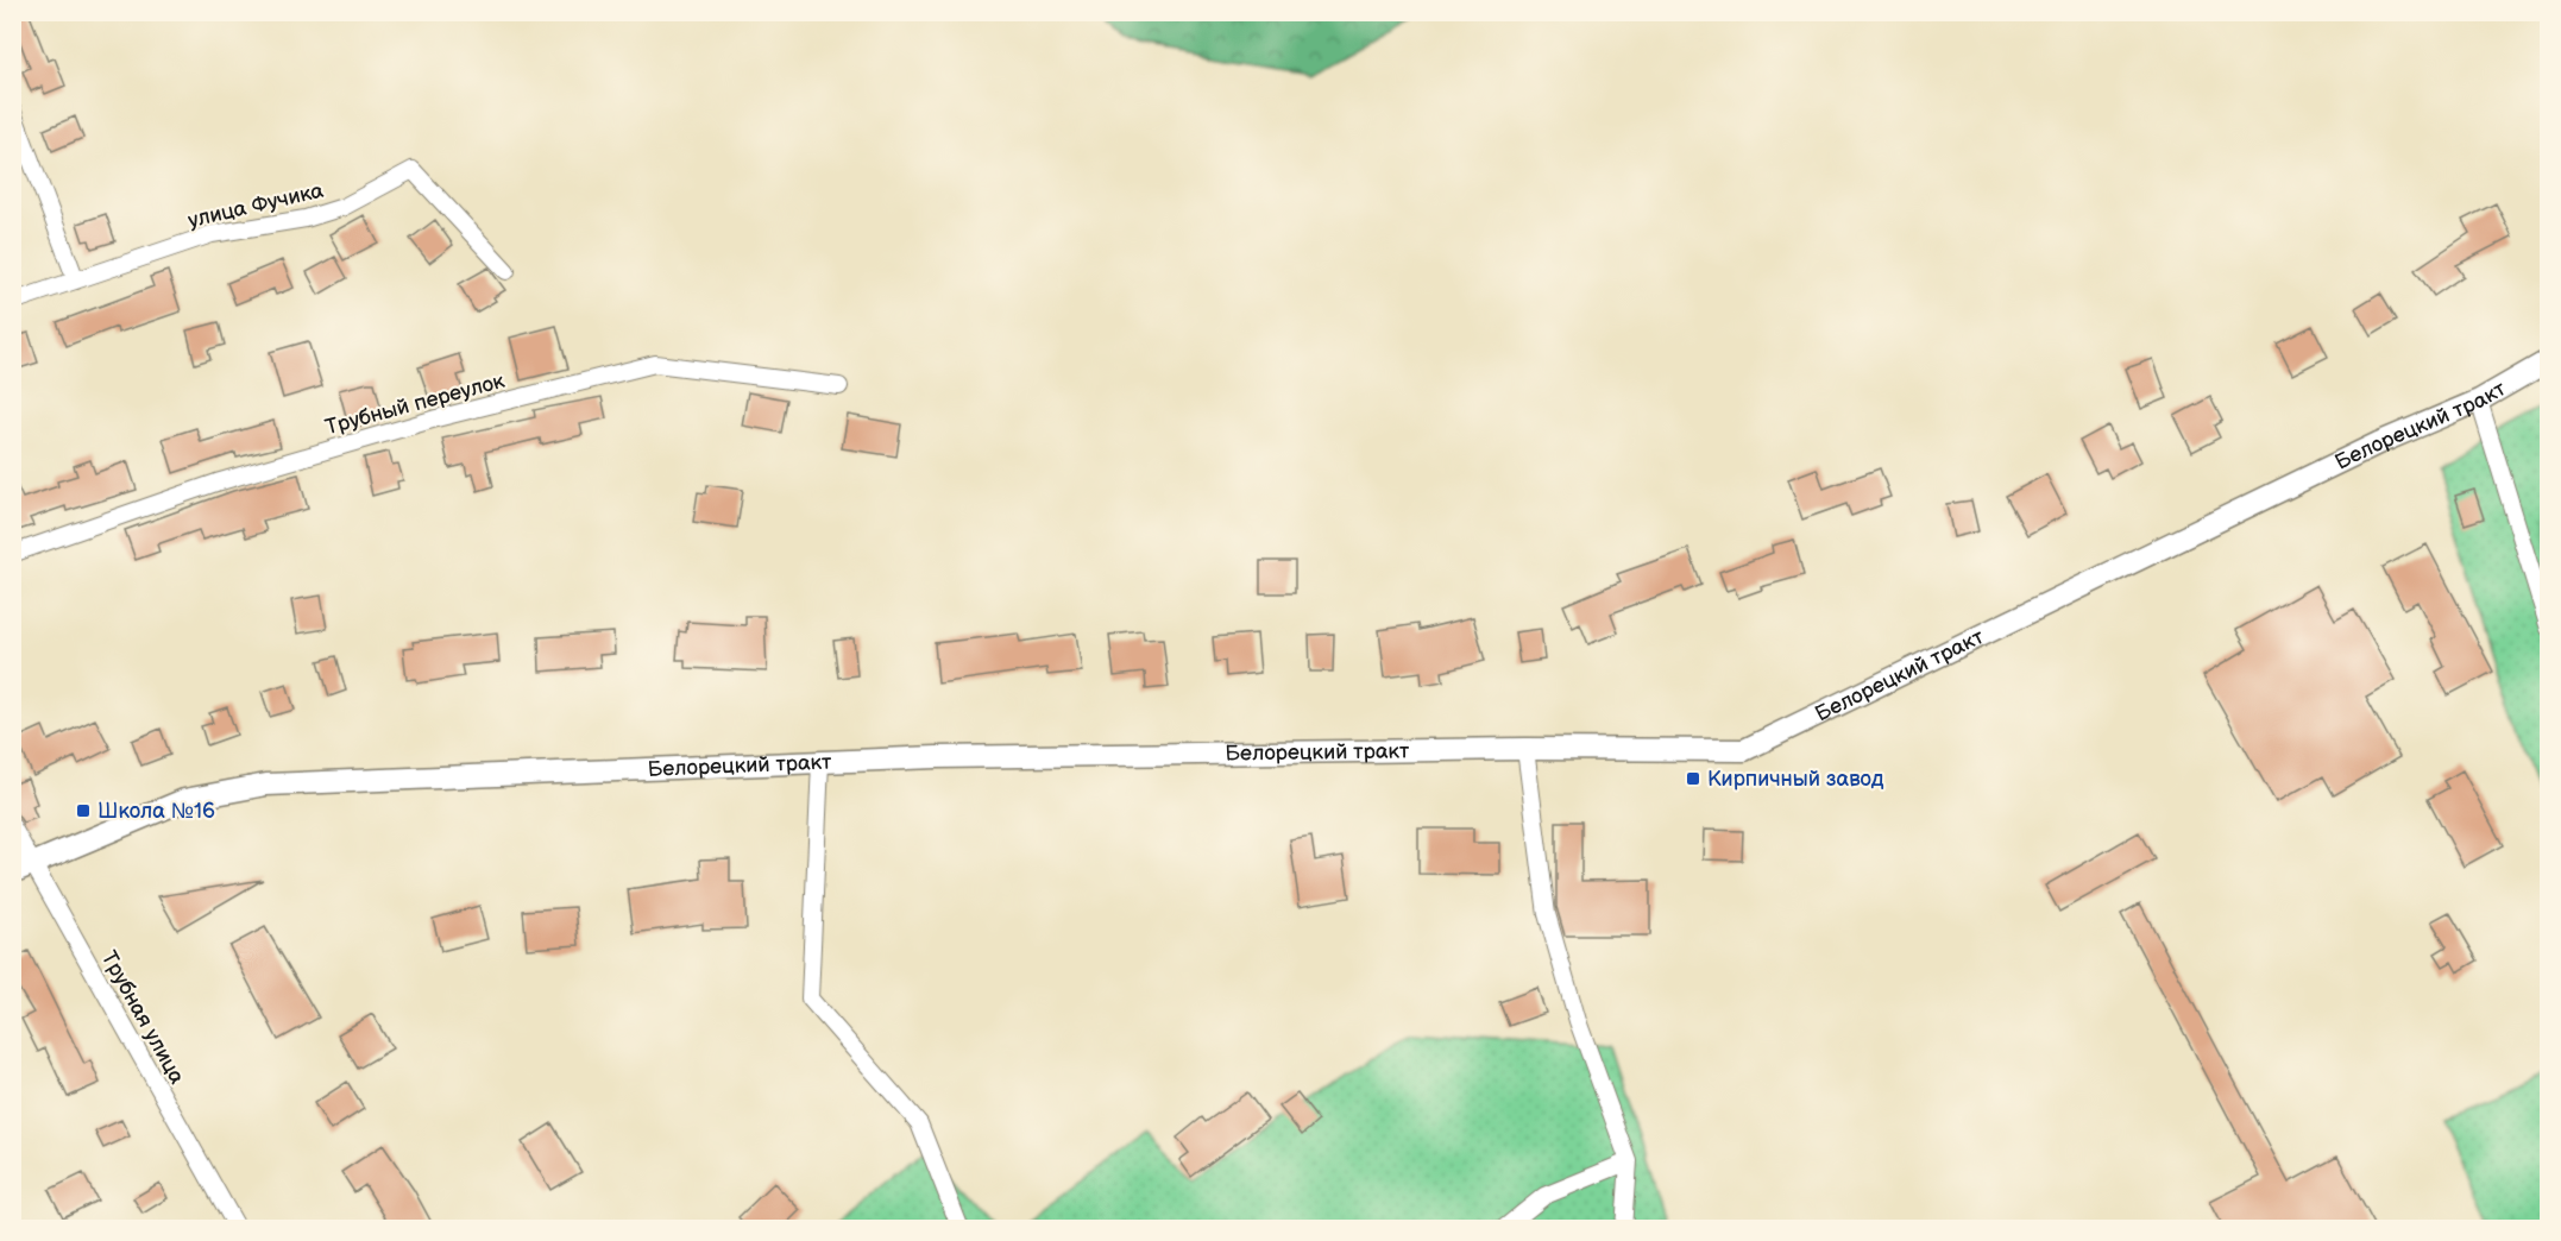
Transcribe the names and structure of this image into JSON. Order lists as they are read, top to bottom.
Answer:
{
  "streets": {
    "street": [
      "улица Фучика",
      "Трубный переулок",
      "Белорецкий тракт",
      "Трубная улица"
    ]
  },
  "crossings": [
    ["Белорецкий тракт", "Трубная улица"]
  ],
  "places": {
    "transit": ["Кирпичный завод", "Школа №16"]
  }
}
